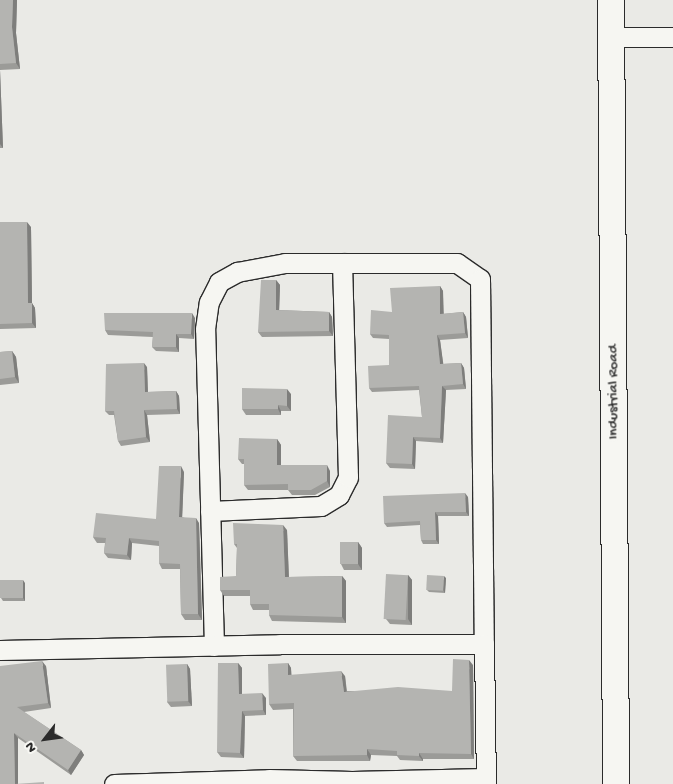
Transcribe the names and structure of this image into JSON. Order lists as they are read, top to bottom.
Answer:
{
  "streets": {
    "street": ["Industrial Road"]
  },
  "north": "bottom left"
}
